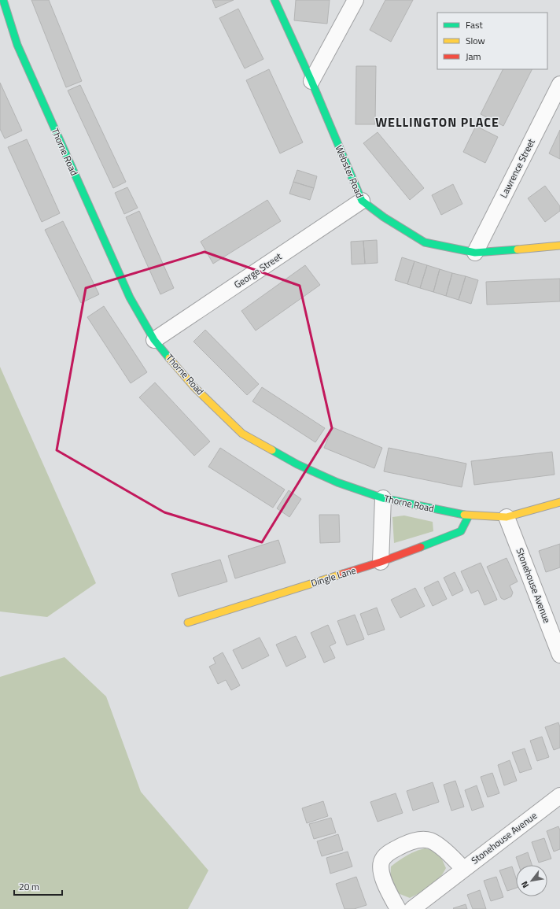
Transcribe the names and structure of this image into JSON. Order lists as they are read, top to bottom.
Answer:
{
  "streets": {
    "street": [
      "Thorne Road",
      "Lawrence Street",
      "Webster Road",
      "George Street",
      "Dingle Lane",
      "Stonehouse Avenue"
    ]
  },
  "crossings": [
    ["Thorne Road", "George Street"],
    ["Thorne Road", "Dingle Lane"],
    ["Thorne Road", "Stonehouse Avenue"],
    ["Lawrence Street", "Webster Road"],
    ["Webster Road", "George Street"]
  ],
  "districts": ["WELLINGTON PLACE"],
  "legend": ["Fast", "Slow", "Jam"],
  "scale_bar": "20 m",
  "north": "bottom left"
}
